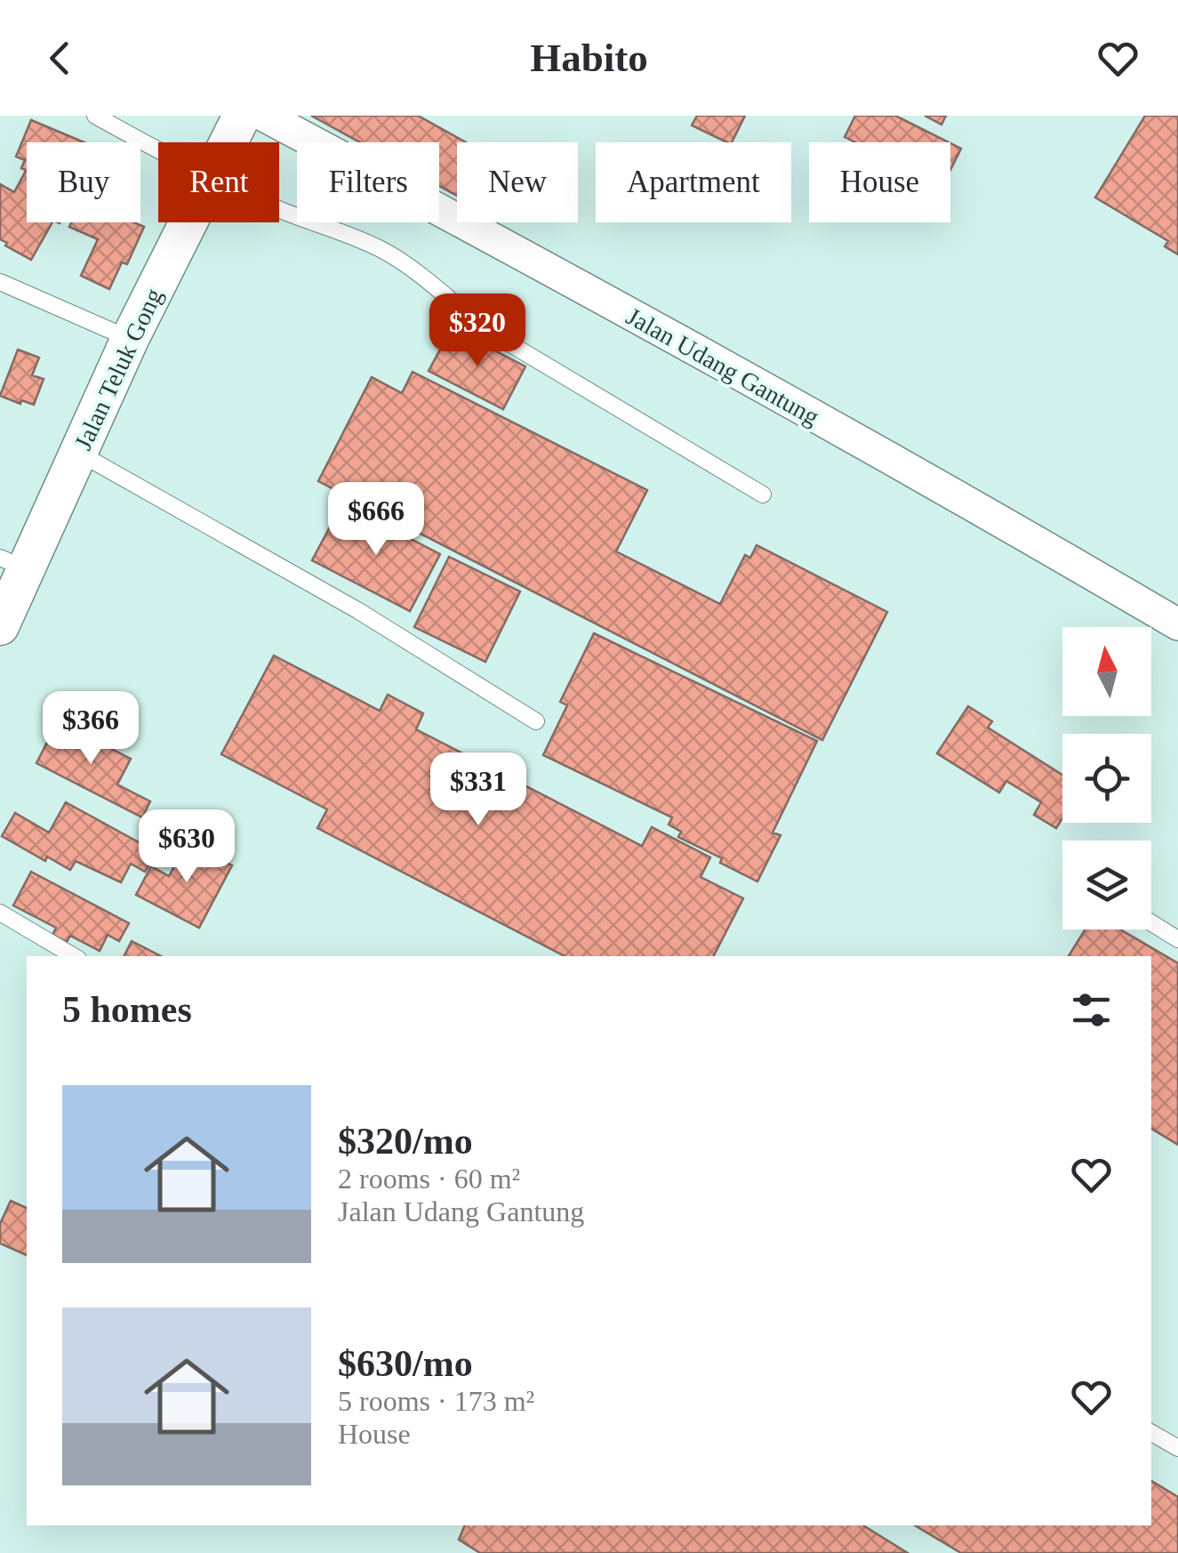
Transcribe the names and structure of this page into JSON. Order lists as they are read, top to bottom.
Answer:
{
  "streets": {
    "street": ["Jalan Udang Gantung", "Jalan Teluk Gong"]
  },
  "north": "top",
  "page": {
    "header": "Habito",
    "chip": [
      "Buy",
      "Rent",
      "Filters",
      "New",
      "Apartment",
      "House"
    ],
    "price": [
      "$320",
      "$666",
      "$366",
      "$331",
      "$630"
    ],
    "heading": "5 homes",
    "list": [
      {
        "name": "$320/mo",
        "note": "2 rooms · 60 m² · Jalan Udang Gantung"
      },
      {
        "name": "$630/mo",
        "note": "5 rooms · 173 m² · House"
      }
    ]
  }
}
